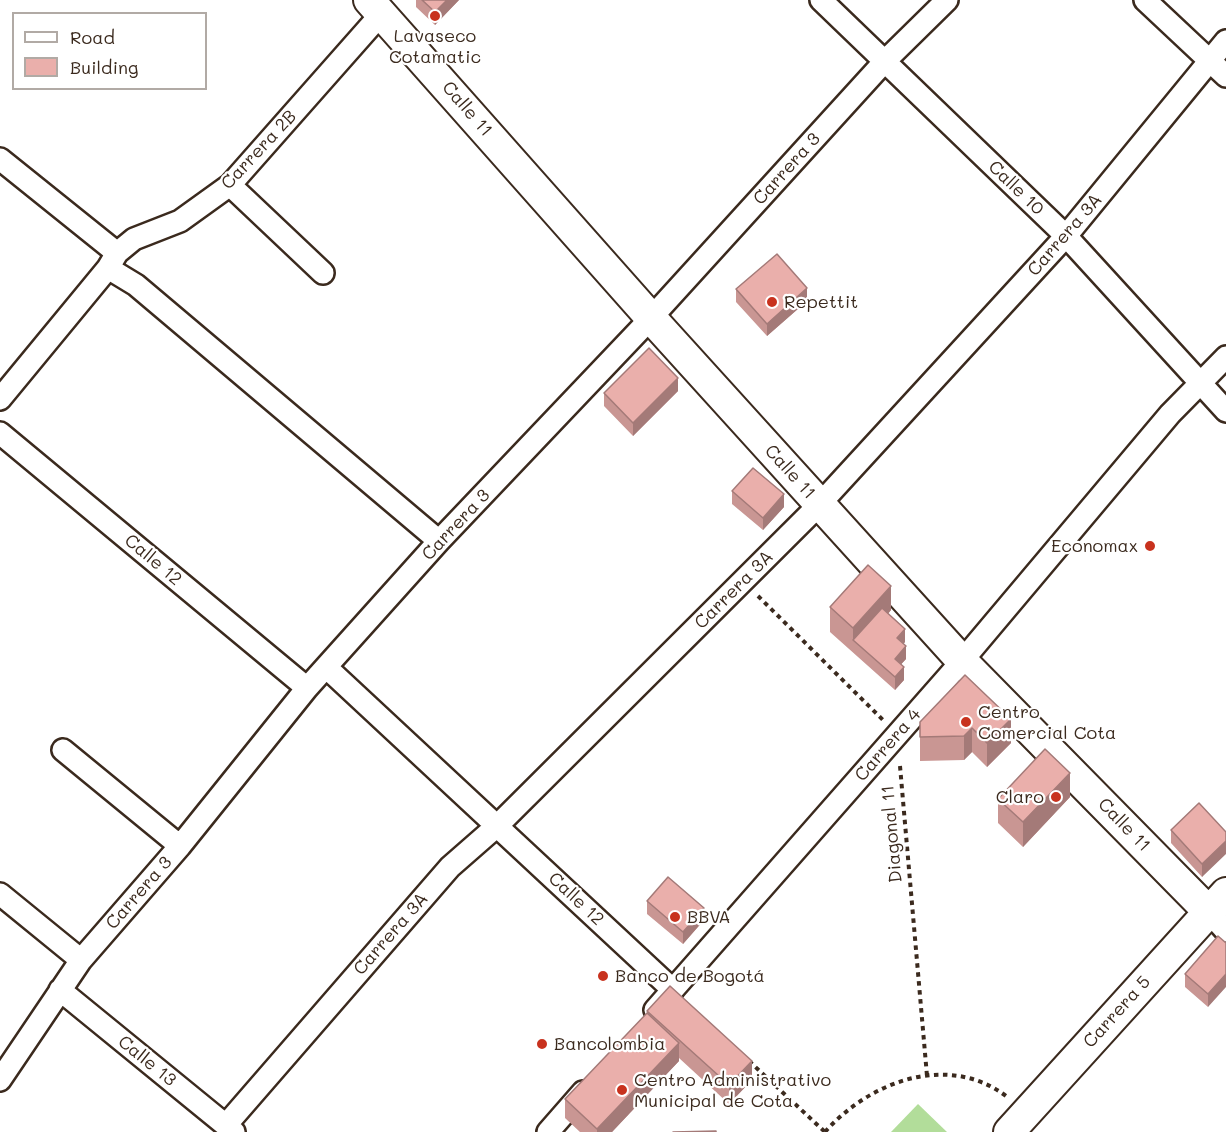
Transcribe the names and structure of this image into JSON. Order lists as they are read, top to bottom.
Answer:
{
  "streets": {
    "main road": ["Calle 11", "Carrera 5"],
    "street": [
      "Carrera 2B",
      "Carrera 3",
      "Calle 10",
      "Carrera 3A",
      "Calle 12",
      "Carrera 4",
      "Calle 13"
    ],
    "path": ["Diagonal 11"]
  },
  "crossings": [
    ["Calle 11", "Carrera 2B"],
    ["Calle 11", "Carrera 3"],
    ["Calle 11", "Carrera 3A"],
    ["Calle 11", "Carrera 4"],
    ["Calle 11", "Carrera 5"],
    ["Carrera 3", "Calle 10"],
    ["Carrera 3", "Calle 12"],
    ["Carrera 3", "Calle 13"],
    ["Calle 10", "Carrera 3A"],
    ["Calle 10", "Carrera 4"],
    ["Carrera 3A", "Calle 12"],
    ["Carrera 3A", "Calle 13"],
    ["Calle 12", "Carrera 4"],
    ["Carrera 4", "Diagonal 11"]
  ],
  "places": [
    "Lavaseco Cotamatic",
    "Repettit",
    "Economax",
    "Centro Comercial Cota",
    "Claro",
    "BBVA",
    "Banco de Bogotá",
    "Bancolombia",
    "Centro Administrativo Municipal de Cota"
  ],
  "legend": ["Road", "Building"]
}
